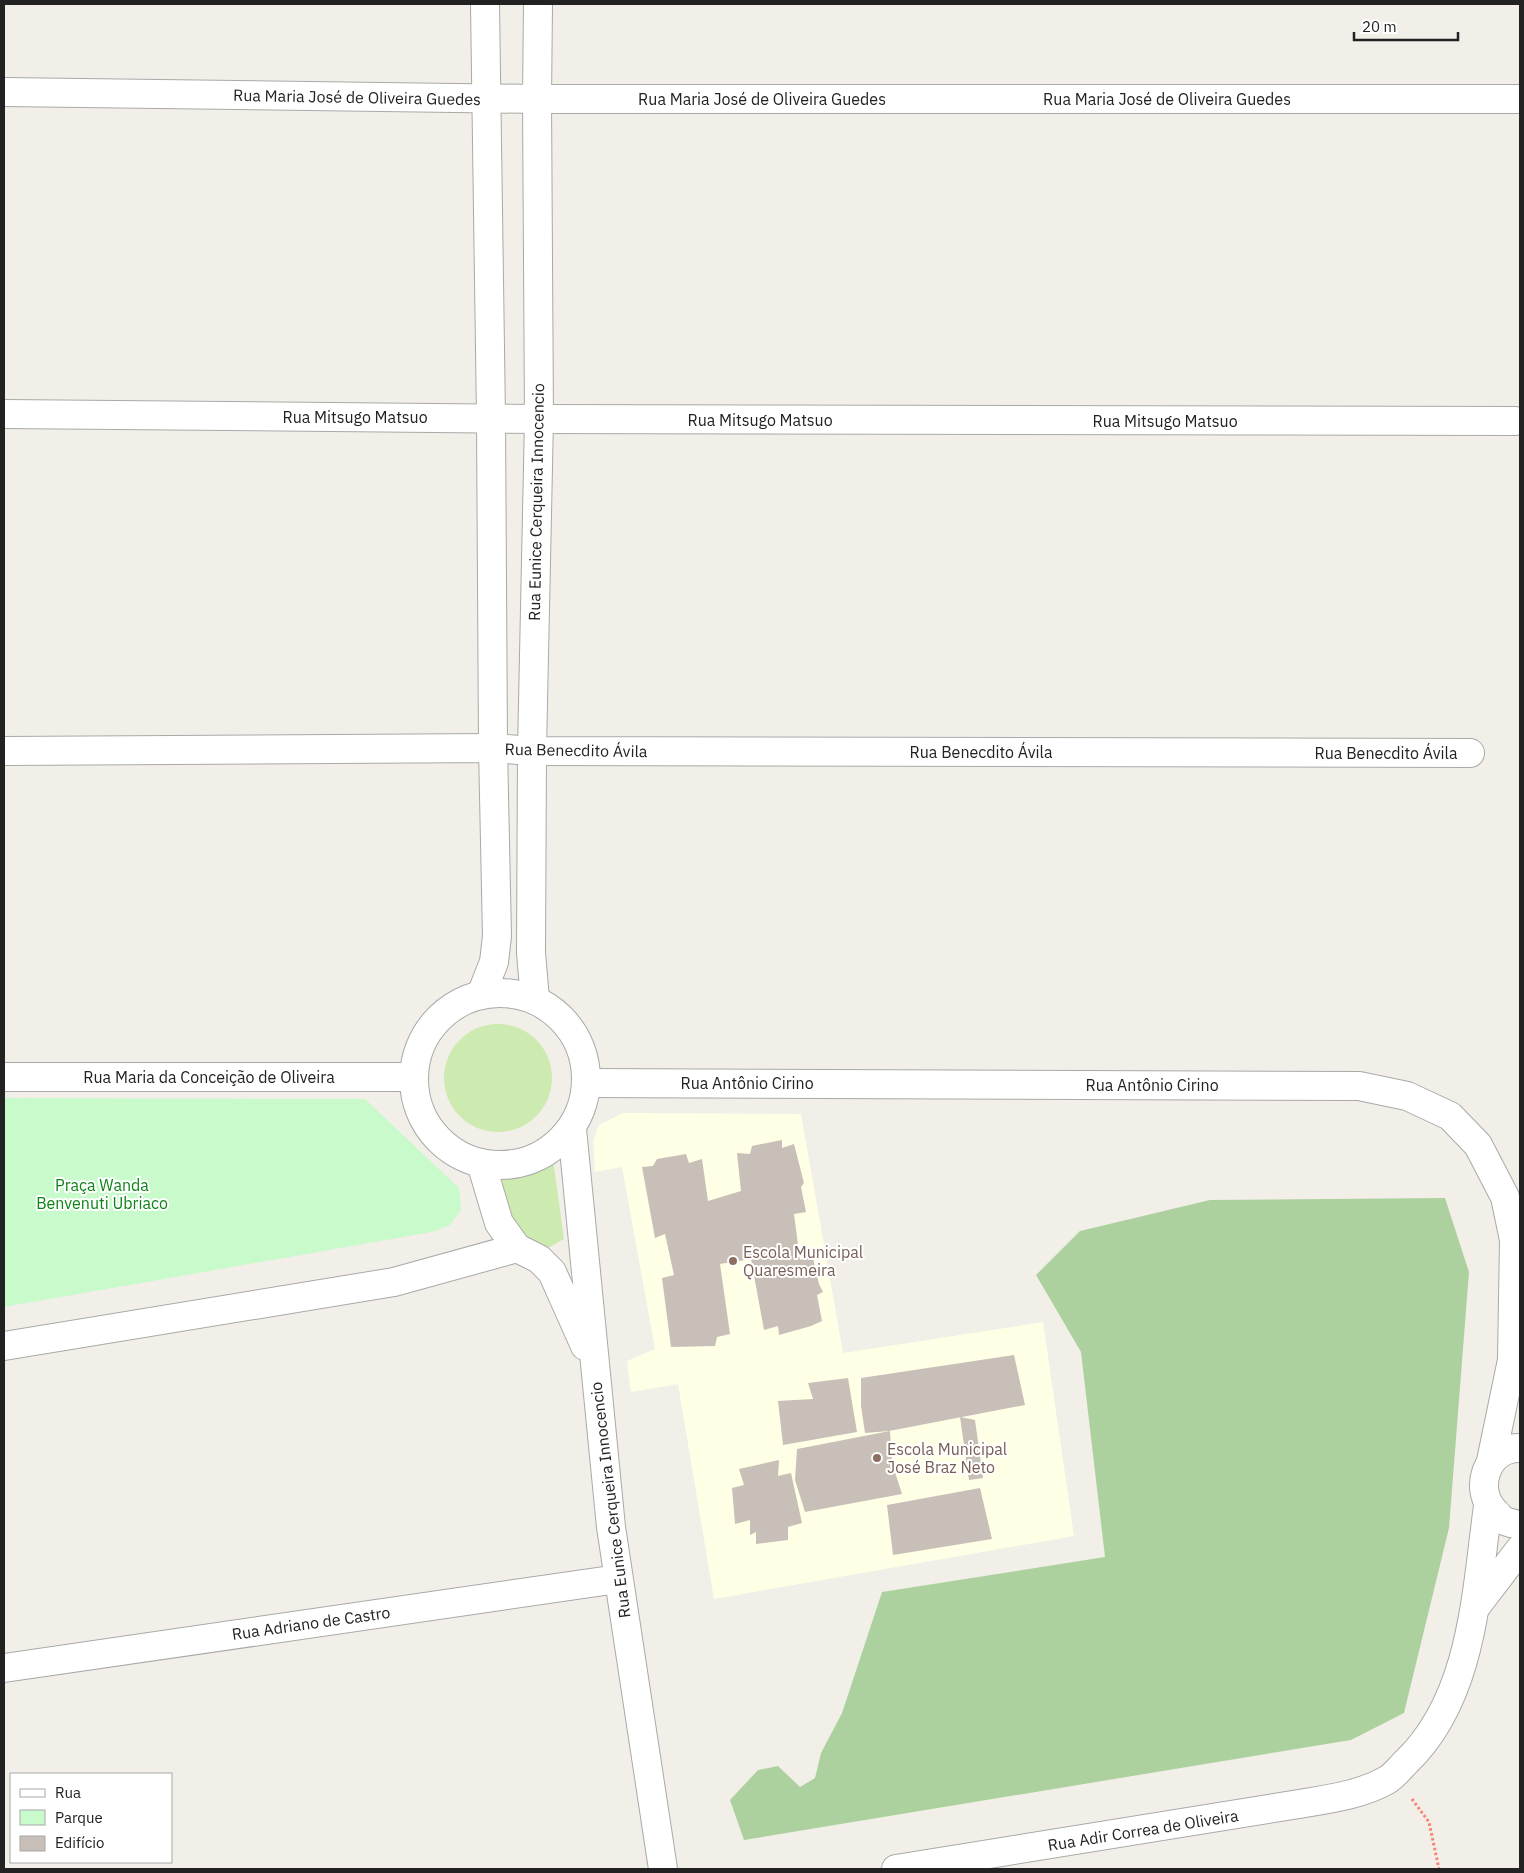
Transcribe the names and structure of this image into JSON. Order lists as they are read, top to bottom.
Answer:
{
  "streets": {
    "street": [
      "Rua Maria José de Oliveira Guedes",
      "Rua Mitsugo Matsuo",
      "Rua Eunice Cerqueira Innocencio",
      "Rua Benecdito Ávila",
      "Rua Maria da Conceição de Oliveira",
      "Rua Antônio Cirino",
      "Rua Adriano de Castro",
      "Rua Adir Correa de Oliveira"
    ]
  },
  "crossings": [
    ["Rua Maria José de Oliveira Guedes", "Rua Eunice Cerqueira Innocencio"],
    ["Rua Mitsugo Matsuo", "Rua Eunice Cerqueira Innocencio"],
    ["Rua Eunice Cerqueira Innocencio", "Rua Benecdito Ávila"],
    ["Rua Eunice Cerqueira Innocencio", "Rua Maria da Conceição de Oliveira"],
    ["Rua Eunice Cerqueira Innocencio", "Rua Antônio Cirino"],
    ["Rua Eunice Cerqueira Innocencio", "Rua Adriano de Castro"],
    ["Rua Maria da Conceição de Oliveira", "Rua Antônio Cirino"]
  ],
  "parks": ["Praça Wanda Benvenuti Ubriaco"],
  "places": ["Escola Municipal Quaresmeira", "Escola Municipal José Braz Neto"],
  "legend": ["Rua", "Parque", "Edifício"],
  "scale_bar": "20 m"
}
